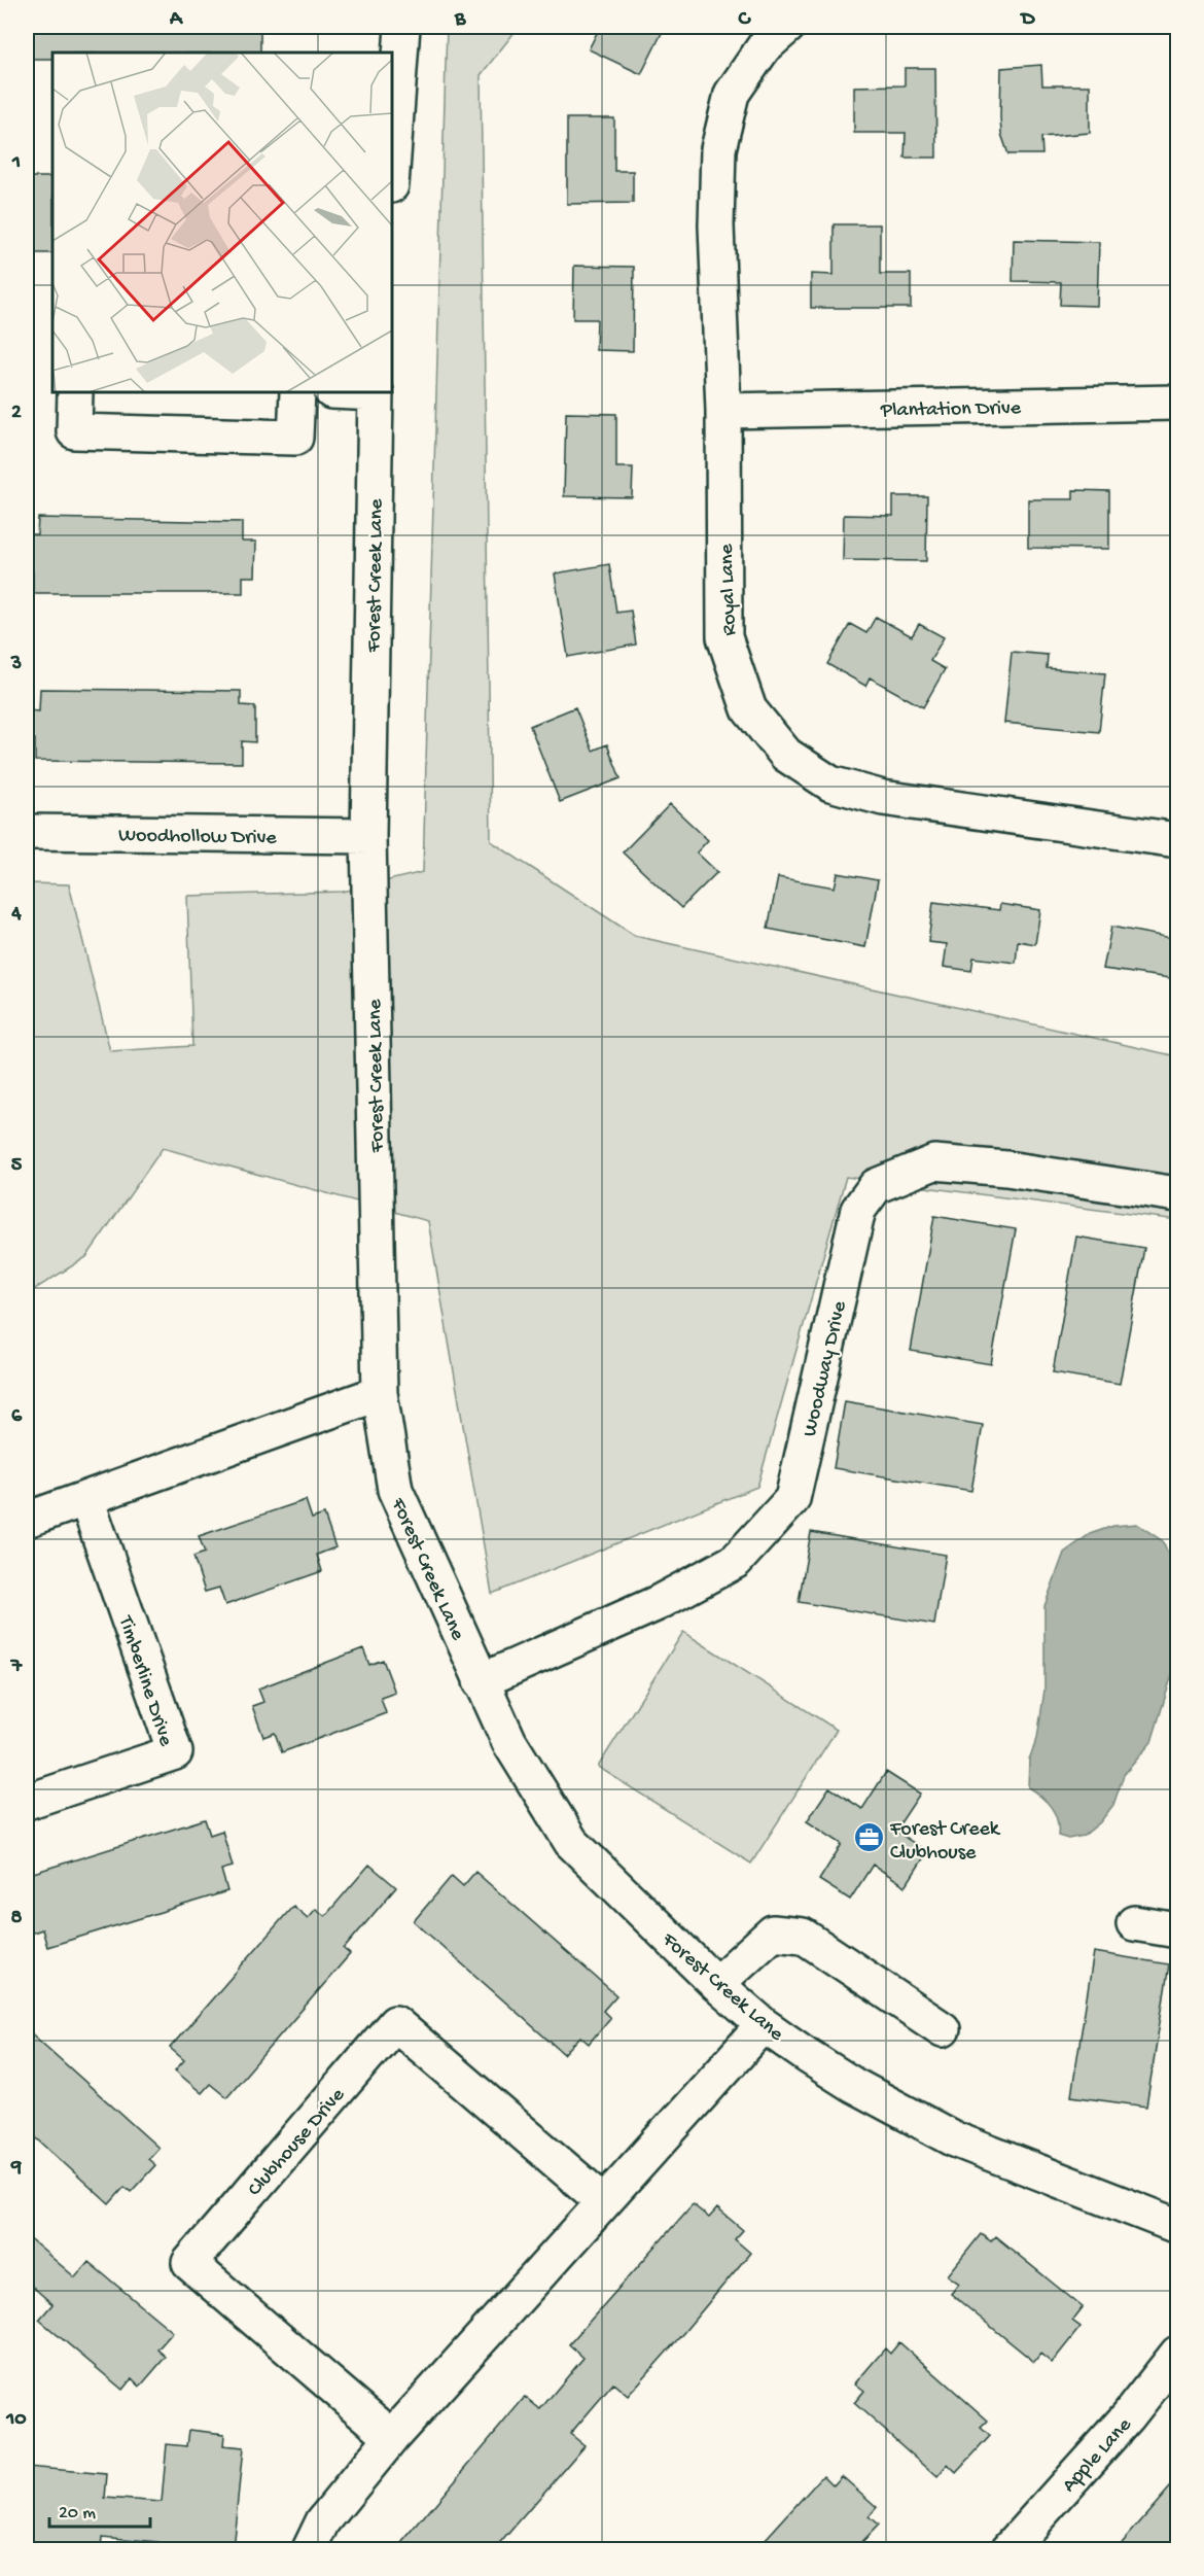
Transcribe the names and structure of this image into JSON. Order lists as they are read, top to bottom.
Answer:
{
  "streets": {
    "street": [
      "Plantation Drive",
      "Forest Creek Lane",
      "Royal Lane",
      "Woodhollow Drive",
      "Woodway Drive",
      "Timberline Drive",
      "Clubhouse Drive",
      "Apple Lane"
    ]
  },
  "crossings": [
    ["Plantation Drive", "Royal Lane"],
    ["Forest Creek Lane", "Woodhollow Drive"],
    ["Forest Creek Lane", "Woodway Drive"]
  ],
  "places": {
    "office": ["Forest Creek Clubhouse"]
  },
  "scale_bar": "20 m",
  "grid": {
    "columns": [
      "A",
      "B",
      "C",
      "D"
    ],
    "rows": [
      "1",
      "2",
      "3",
      "4",
      "5",
      "6",
      "7",
      "8",
      "9",
      "10"
    ]
  }
}
